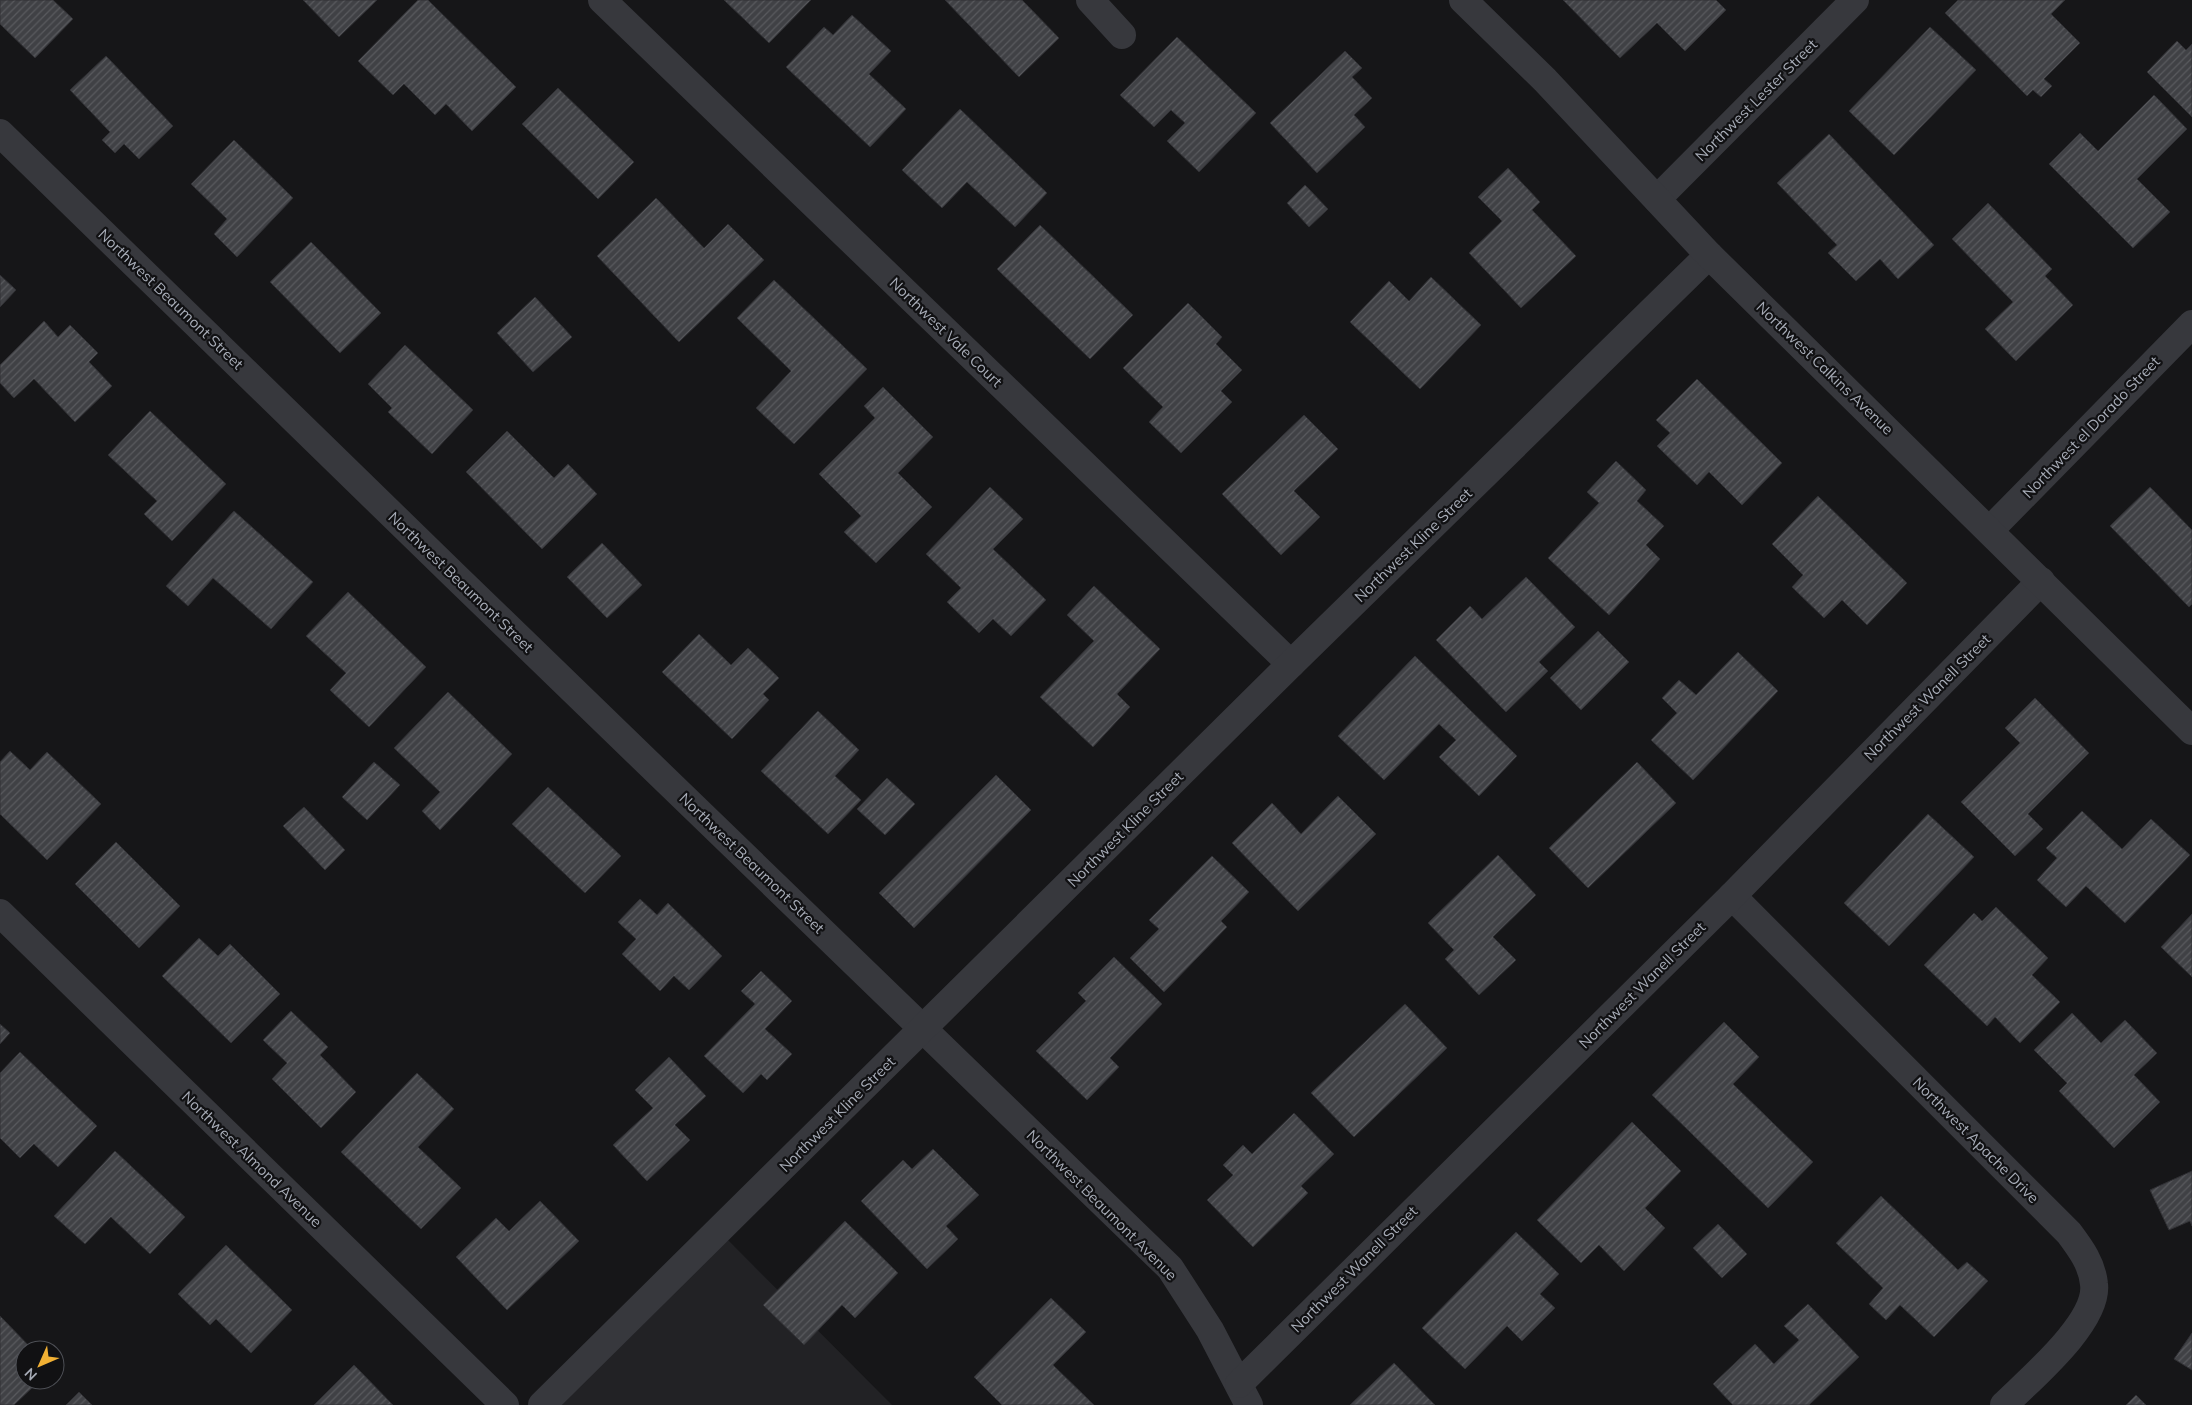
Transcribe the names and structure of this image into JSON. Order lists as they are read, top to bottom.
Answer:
{
  "streets": {
    "street": [
      "Northwest Lester Street",
      "Northwest Beaumont Street",
      "Northwest Vale Court",
      "Northwest Calkins Avenue",
      "Northwest el Dorado Street",
      "Northwest Kline Street",
      "Northwest Wanell Street",
      "Northwest Apache Drive",
      "Northwest Almond Avenue",
      "Northwest Beaumont Avenue"
    ]
  },
  "crossings": [
    ["Northwest Lester Street", "Northwest Calkins Avenue"],
    ["Northwest Beaumont Street", "Northwest Kline Street"],
    ["Northwest Beaumont Street", "Northwest Beaumont Avenue"],
    ["Northwest Vale Court", "Northwest Kline Street"],
    ["Northwest Calkins Avenue", "Northwest el Dorado Street"],
    ["Northwest Calkins Avenue", "Northwest Kline Street"],
    ["Northwest Calkins Avenue", "Northwest Wanell Street"],
    ["Northwest Kline Street", "Northwest Beaumont Avenue"],
    ["Northwest Wanell Street", "Northwest Apache Drive"],
    ["Northwest Wanell Street", "Northwest Beaumont Avenue"]
  ],
  "north": "bottom left"
}
